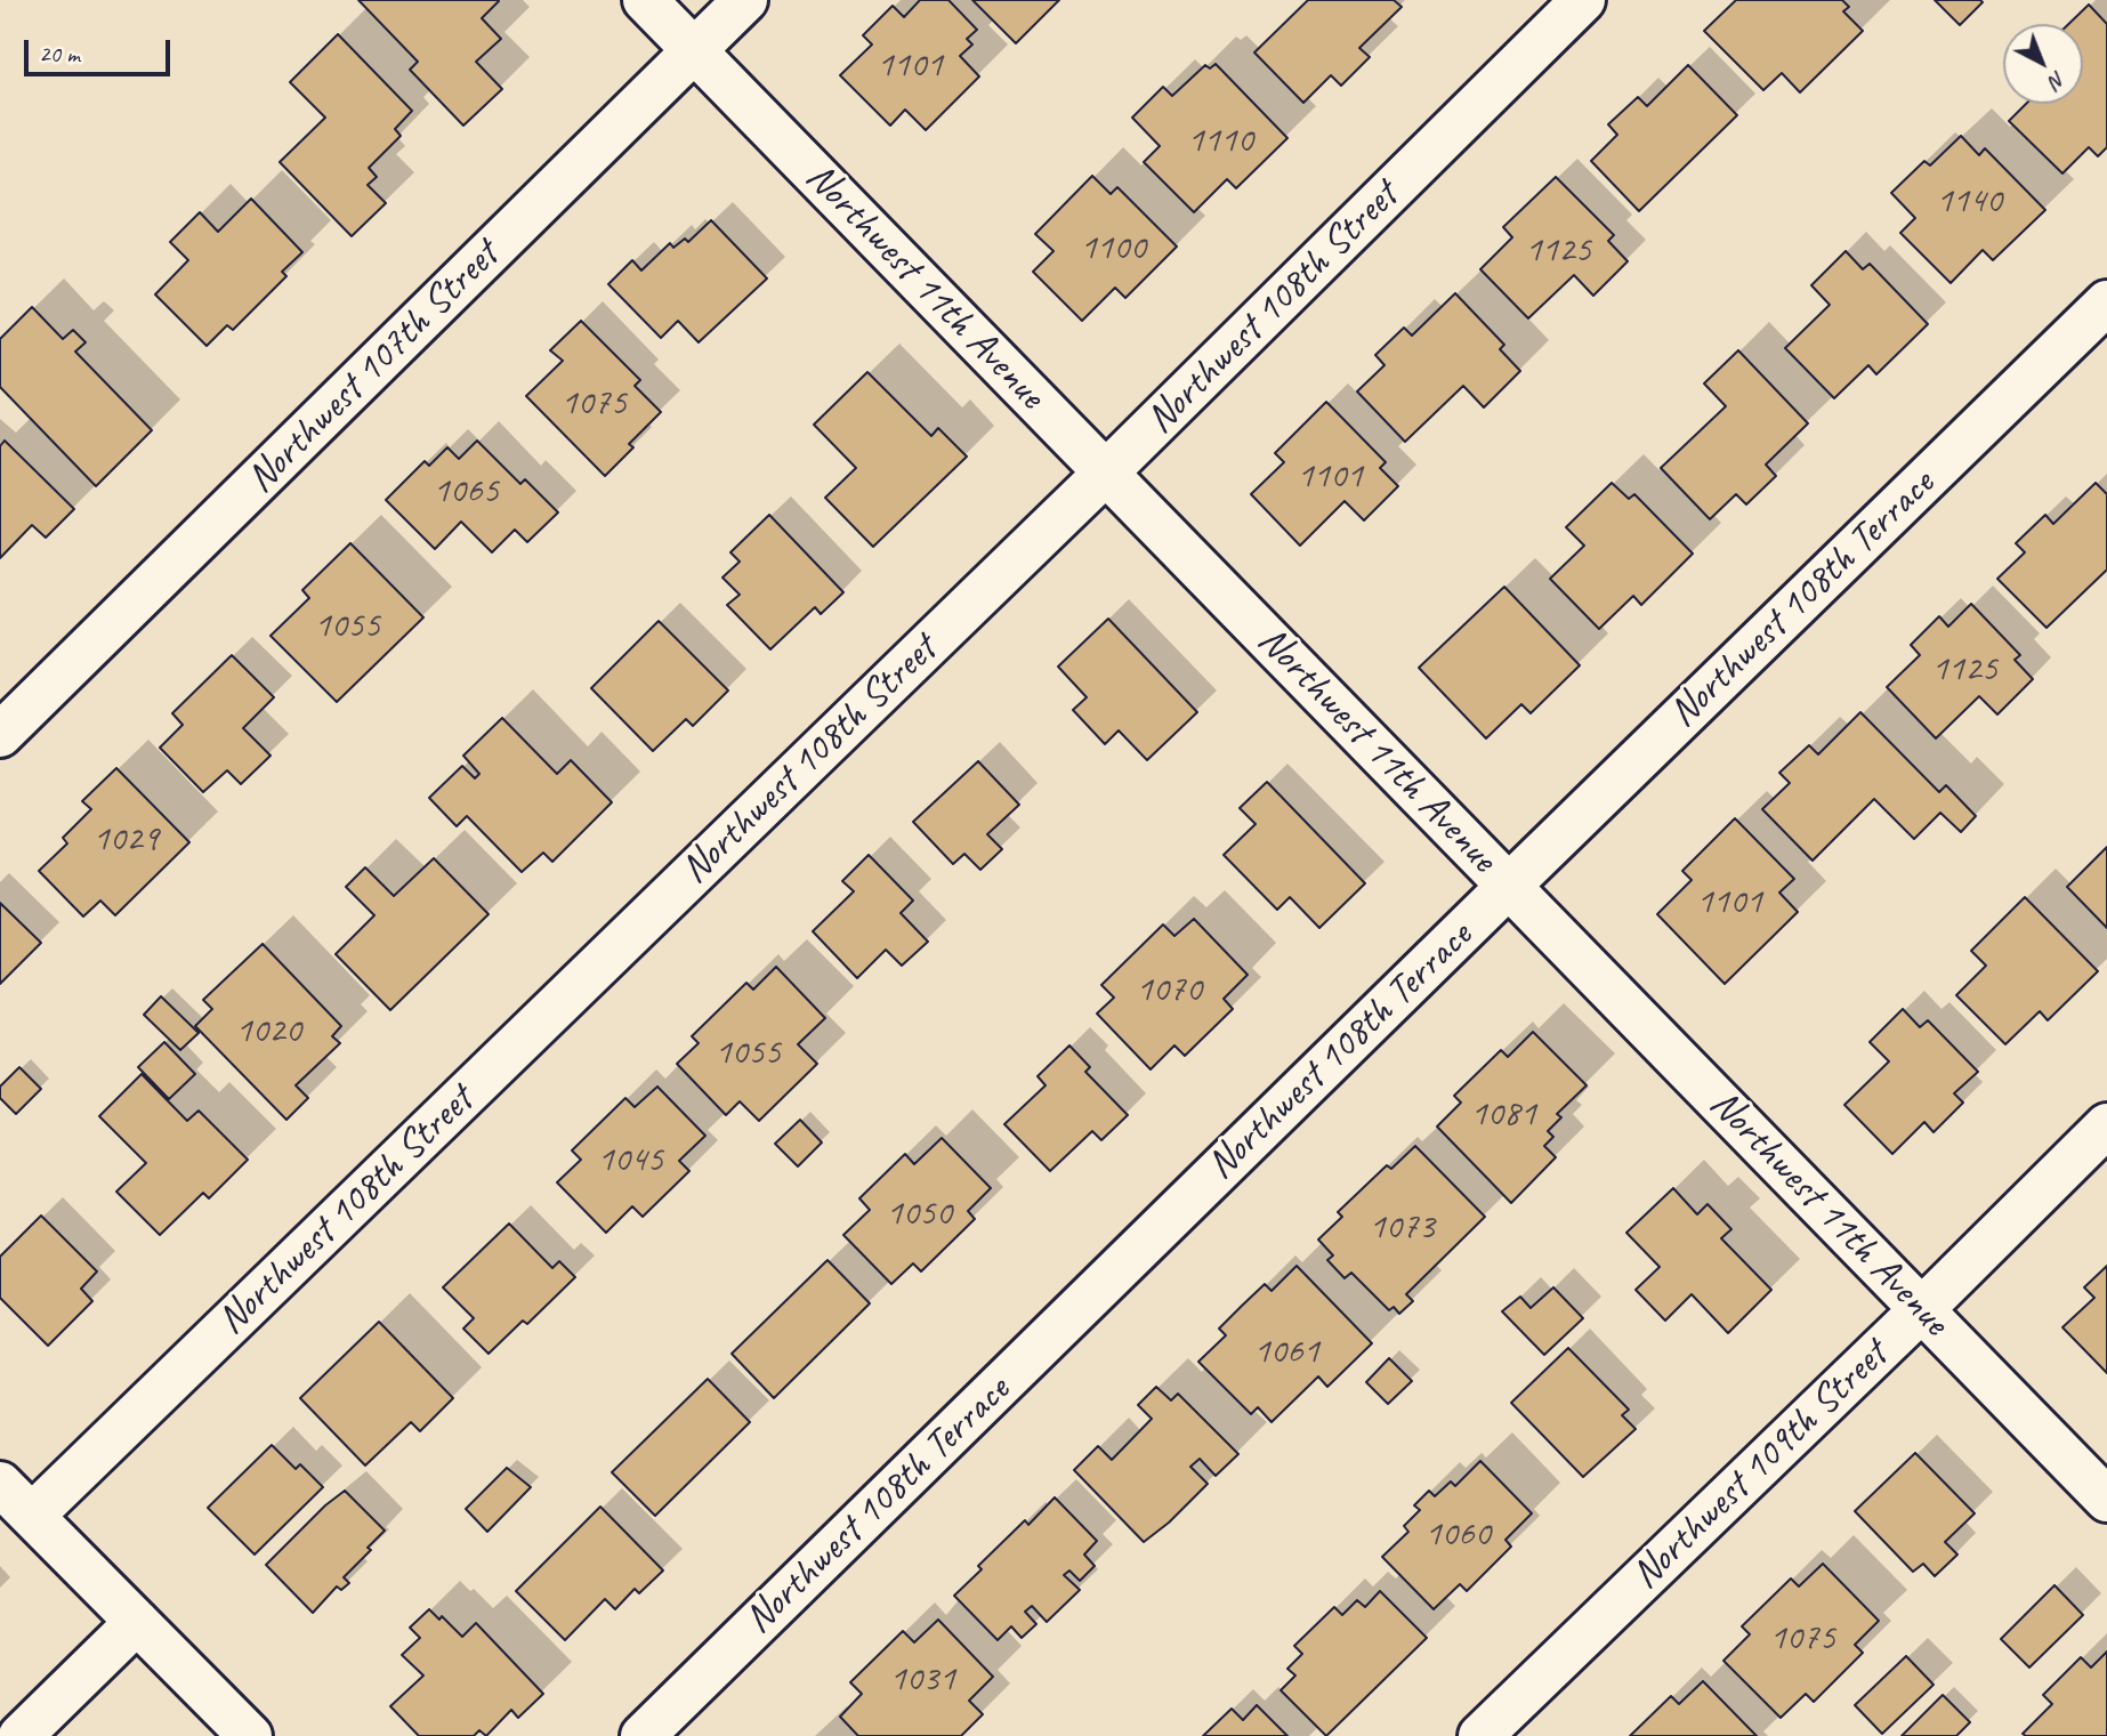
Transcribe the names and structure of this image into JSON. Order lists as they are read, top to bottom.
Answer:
{
  "streets": {
    "street": [
      "Northwest 11th Avenue",
      "Northwest 108th Street",
      "Northwest 107th Street",
      "Northwest 108th Terrace",
      "Northwest 109th Street"
    ]
  },
  "crossings": [
    ["Northwest 11th Avenue", "Northwest 108th Street"],
    ["Northwest 11th Avenue", "Northwest 107th Street"],
    ["Northwest 11th Avenue", "Northwest 108th Terrace"],
    ["Northwest 11th Avenue", "Northwest 109th Street"]
  ],
  "house_numbers": [
    "1101",
    "1110",
    "1140",
    "1100",
    "1125",
    "1075",
    "1101",
    "1065",
    "1055",
    "1125",
    "1029",
    "1101",
    "1070",
    "1020",
    "1055",
    "1081",
    "1045",
    "1050",
    "1073",
    "1061",
    "1060",
    "1075",
    "1031"
  ],
  "scale_bar": "20 m",
  "north": "bottom right"
}
